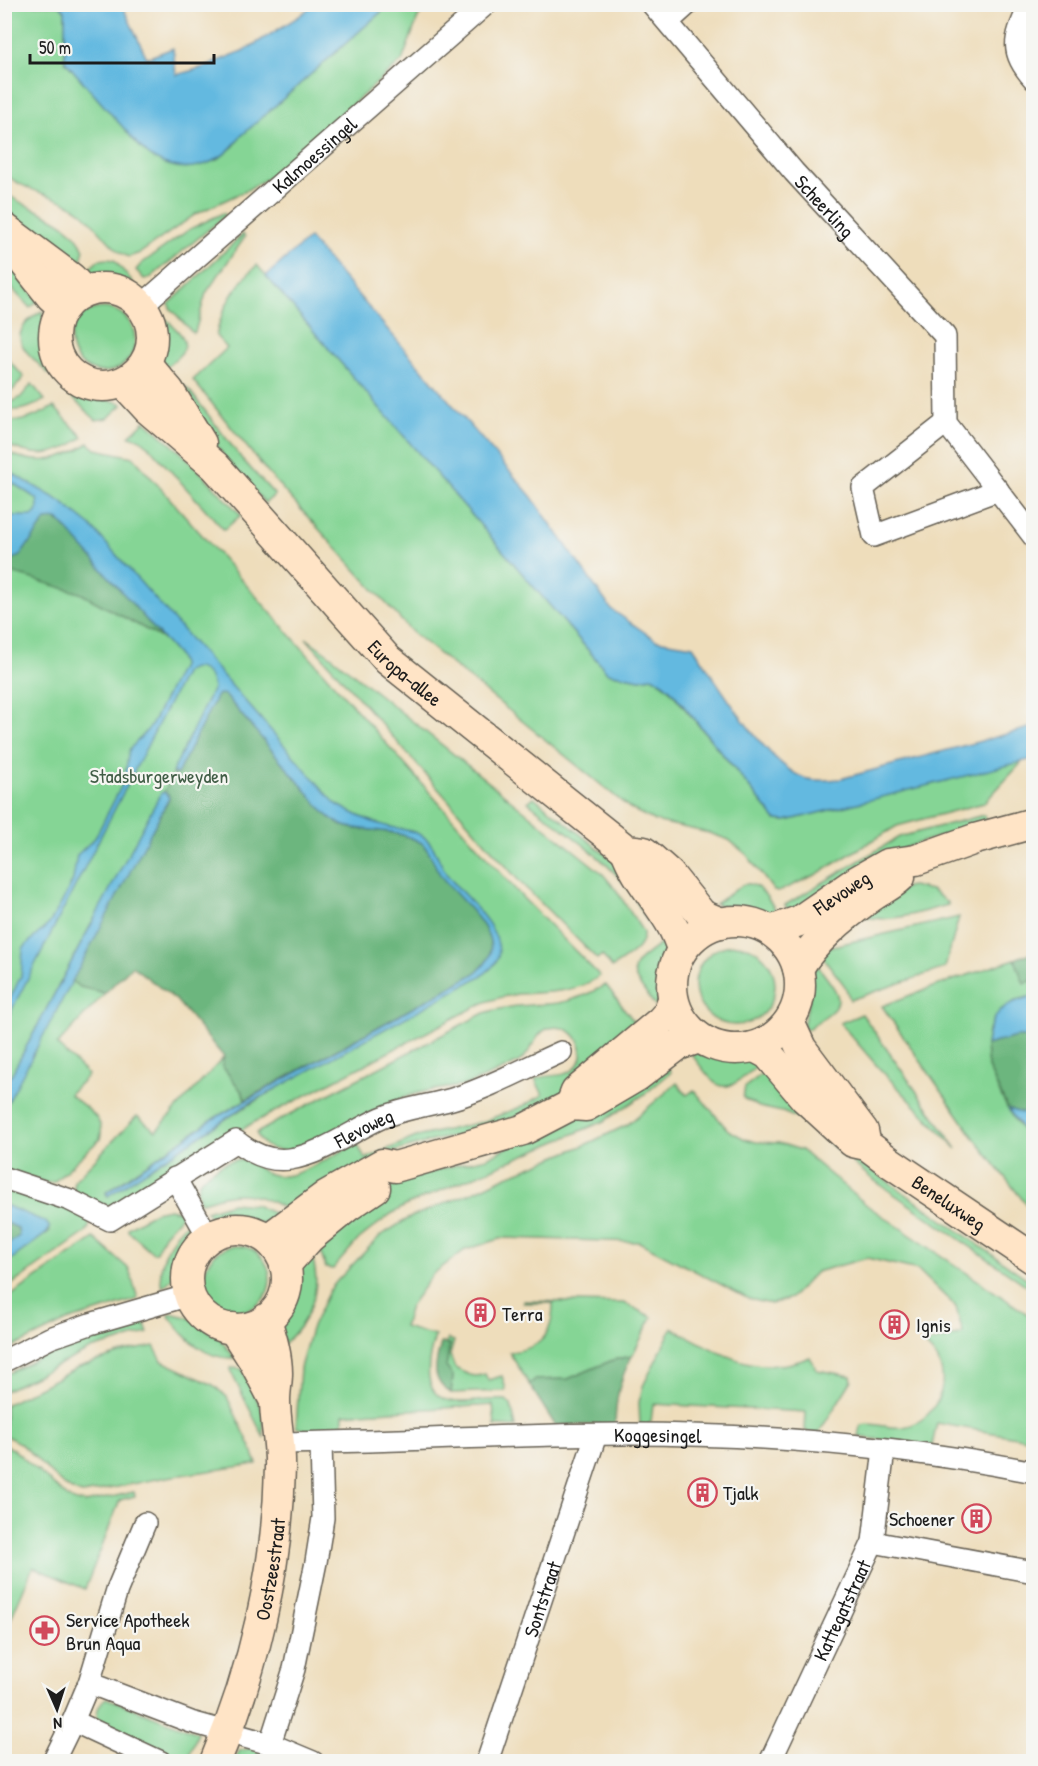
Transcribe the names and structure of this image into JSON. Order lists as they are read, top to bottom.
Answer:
{
  "streets": {
    "main road": [
      "Europa-allee",
      "Flevoweg",
      "Beneluxweg",
      "Oostzeestraat"
    ],
    "street": [
      "Kalmoessingel",
      "Scheerling",
      "Koggesingel",
      "Sontstraat",
      "Kattegatstraat"
    ]
  },
  "crossings": [
    ["Kalmoessingel", "Europa-allee"],
    ["Europa-allee", "Flevoweg"],
    ["Europa-allee", "Beneluxweg"],
    ["Flevoweg", "Beneluxweg"],
    ["Flevoweg", "Oostzeestraat"],
    ["Koggesingel", "Oostzeestraat"],
    ["Koggesingel", "Sontstraat"],
    ["Koggesingel", "Kattegatstraat"]
  ],
  "parks": ["Stadsburgerweyden"],
  "places": {
    "building": [
      "Terra",
      "Ignis",
      "Tjalk",
      "Schoener"
    ],
    "pharmacy": ["Service Apotheek Brun Aqua"]
  },
  "scale_bar": "50 m",
  "north": "bottom"
}
